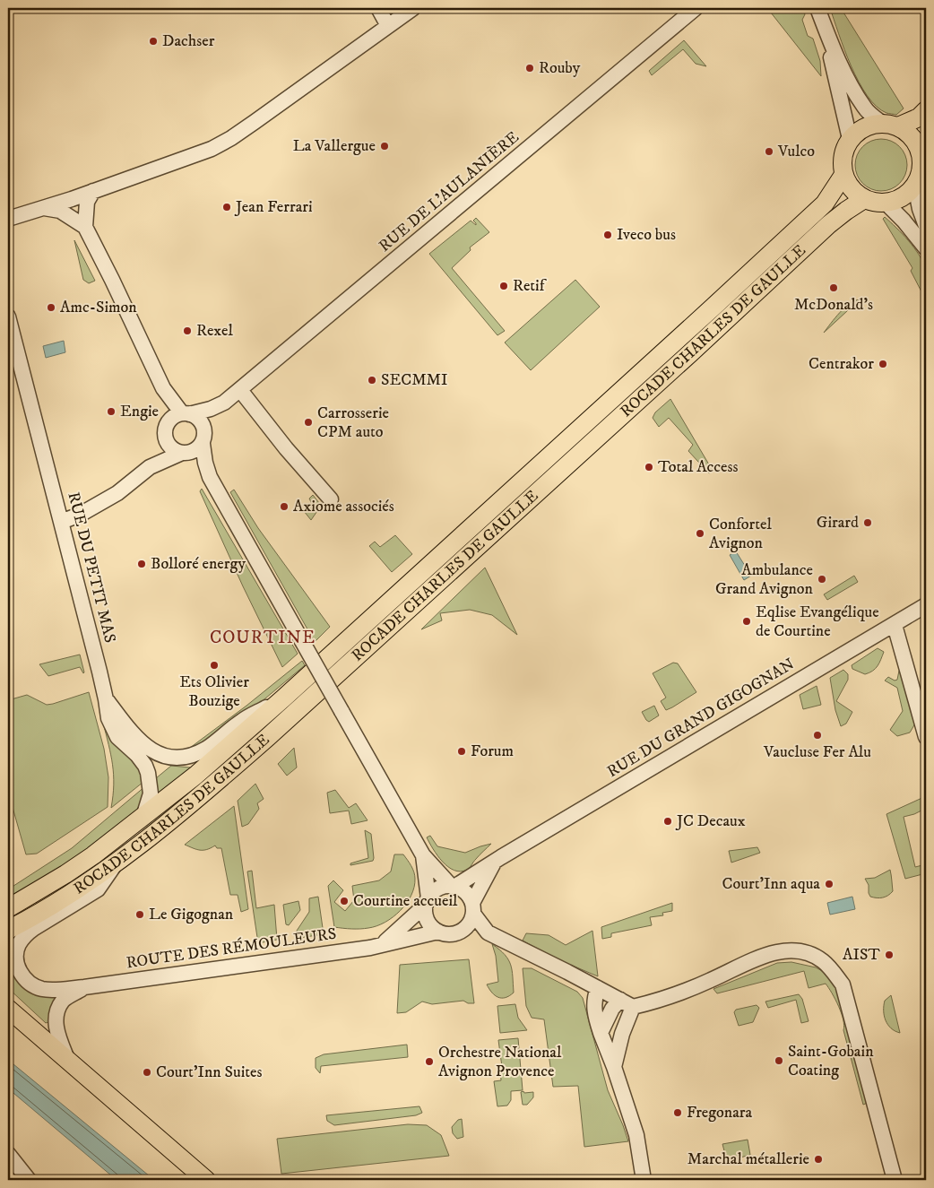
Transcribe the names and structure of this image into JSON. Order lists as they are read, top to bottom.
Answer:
{
  "streets": {
    "main road": ["ROCADE CHARLES DE GAULLE"],
    "street": [
      "RUE DE L'AULANIÈRE",
      "RUE DU PETIT MAS",
      "RUE DU GRAND GIGOGNAN",
      "ROUTE DES RÉMOULEURS"
    ]
  },
  "crossings": [
    ["ROCADE CHARLES DE GAULLE", "RUE DU PETIT MAS"],
    ["ROCADE CHARLES DE GAULLE", "ROUTE DES RÉMOULEURS"],
    ["RUE DU GRAND GIGOGNAN", "ROUTE DES RÉMOULEURS"]
  ],
  "districts": ["COURTINE"],
  "places": [
    "Dachser",
    "Rouby",
    "La Vallergue",
    "Vulco",
    "Jean Ferrari",
    "Iveco bus",
    "Retif",
    "McDonald's",
    "Amc-Simon",
    "Rexel",
    "Centrakor",
    "SECMMI",
    "Engie",
    "Carrosserie CPM auto",
    "Total Access",
    "Axiome associés",
    "Girard",
    "Confortel Avignon",
    "Bolloré energy",
    "Ambulance Grand Avignon",
    "Eqlise Evangélique de Courtine",
    "Ets Olivier Bouzige",
    "Vaucluse Fer Alu",
    "Forum",
    "JC Decaux",
    "Court'Inn aqua",
    "Courtine accueil",
    "Le Gigognan",
    "AIST",
    "Saint-Gobain Coating",
    "Orchestre National Avignon Provence",
    "Court'Inn Suites",
    "Fregonara",
    "Marchal métallerie"
  ]
}
